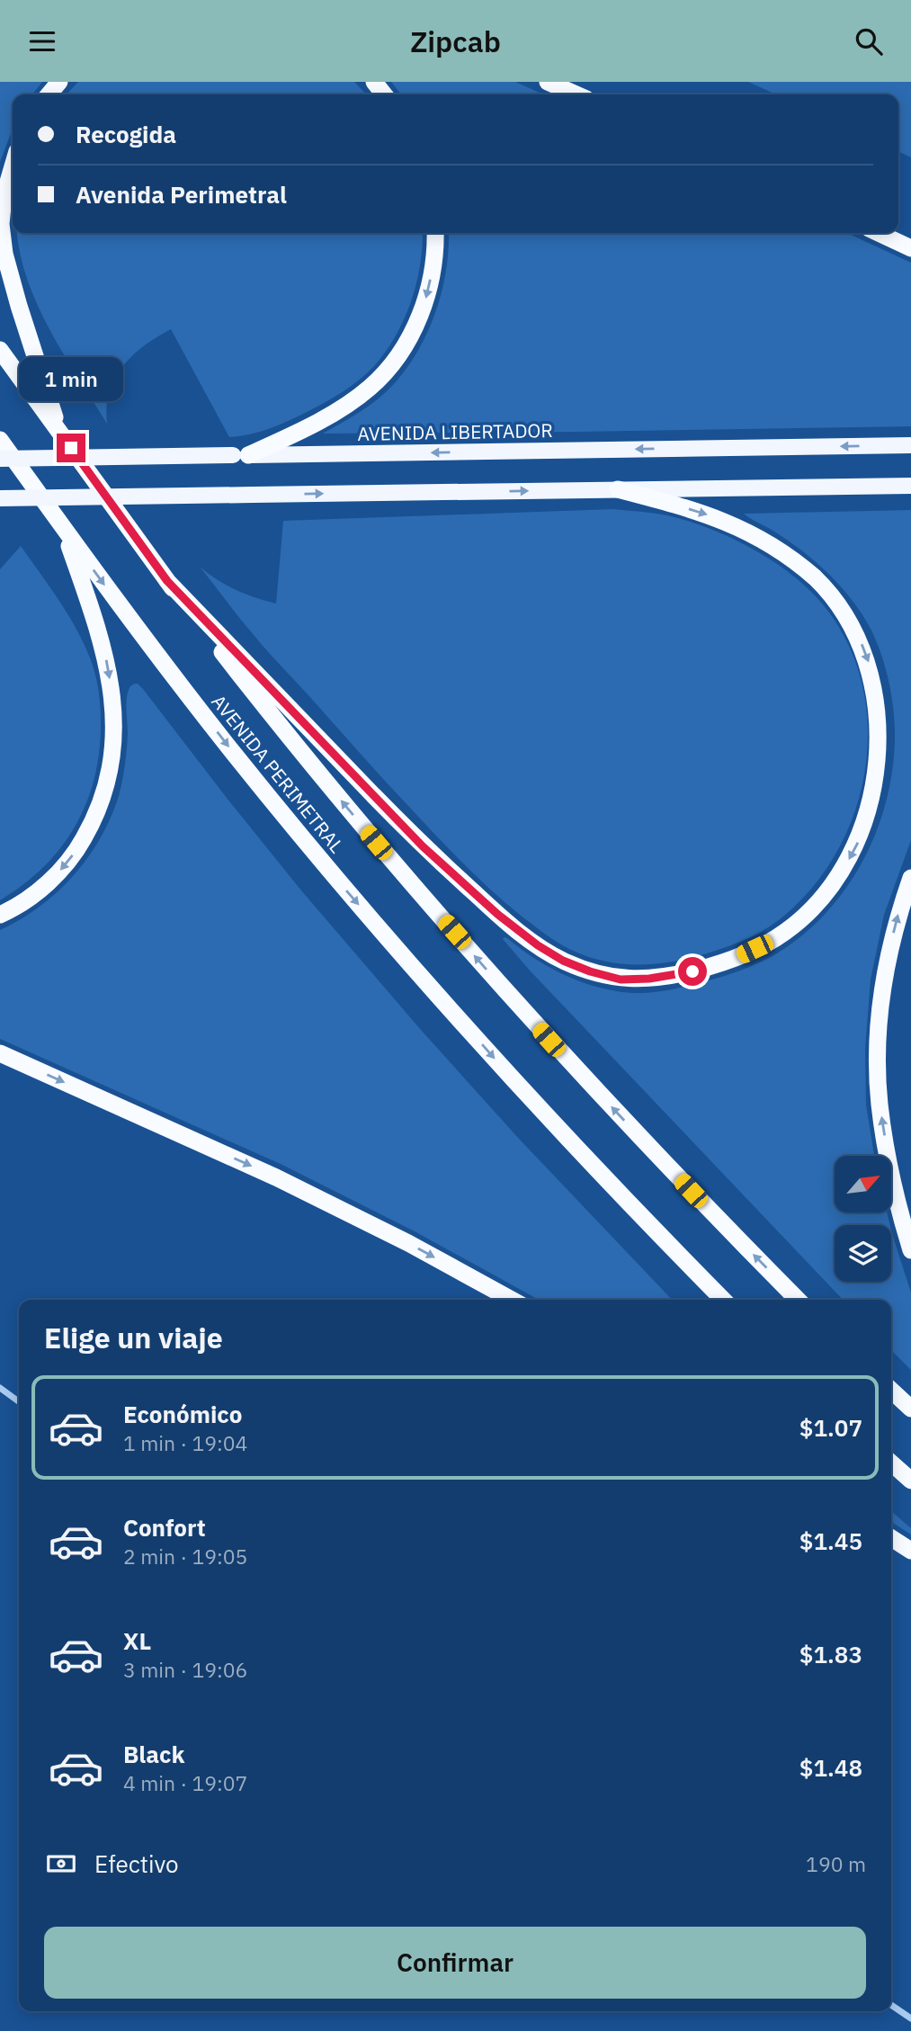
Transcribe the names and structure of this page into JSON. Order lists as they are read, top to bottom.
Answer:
{
  "streets": {
    "highway": ["AVENIDA PERIMETRAL"],
    "main road": ["AVENIDA LIBERTADOR"]
  },
  "north": "top right",
  "page": {
    "header": "Zipcab",
    "banner": ["Recogida", "Avenida Perimetral"],
    "bubble": "1 min",
    "heading": "Elige un viaje",
    "list": [
      {
        "name": "Económico",
        "note": "1 min · 19:04",
        "value": "$1.07"
      },
      {
        "name": "Confort",
        "note": "2 min · 19:05",
        "value": "$1.45"
      },
      {
        "name": "XL",
        "note": "3 min · 19:06",
        "value": "$1.83"
      },
      {
        "name": "Black",
        "note": "4 min · 19:07",
        "value": "$1.48"
      }
    ],
    "pay": ["Efectivo", "190 m"],
    "buttons": "Confirmar"
  }
}
